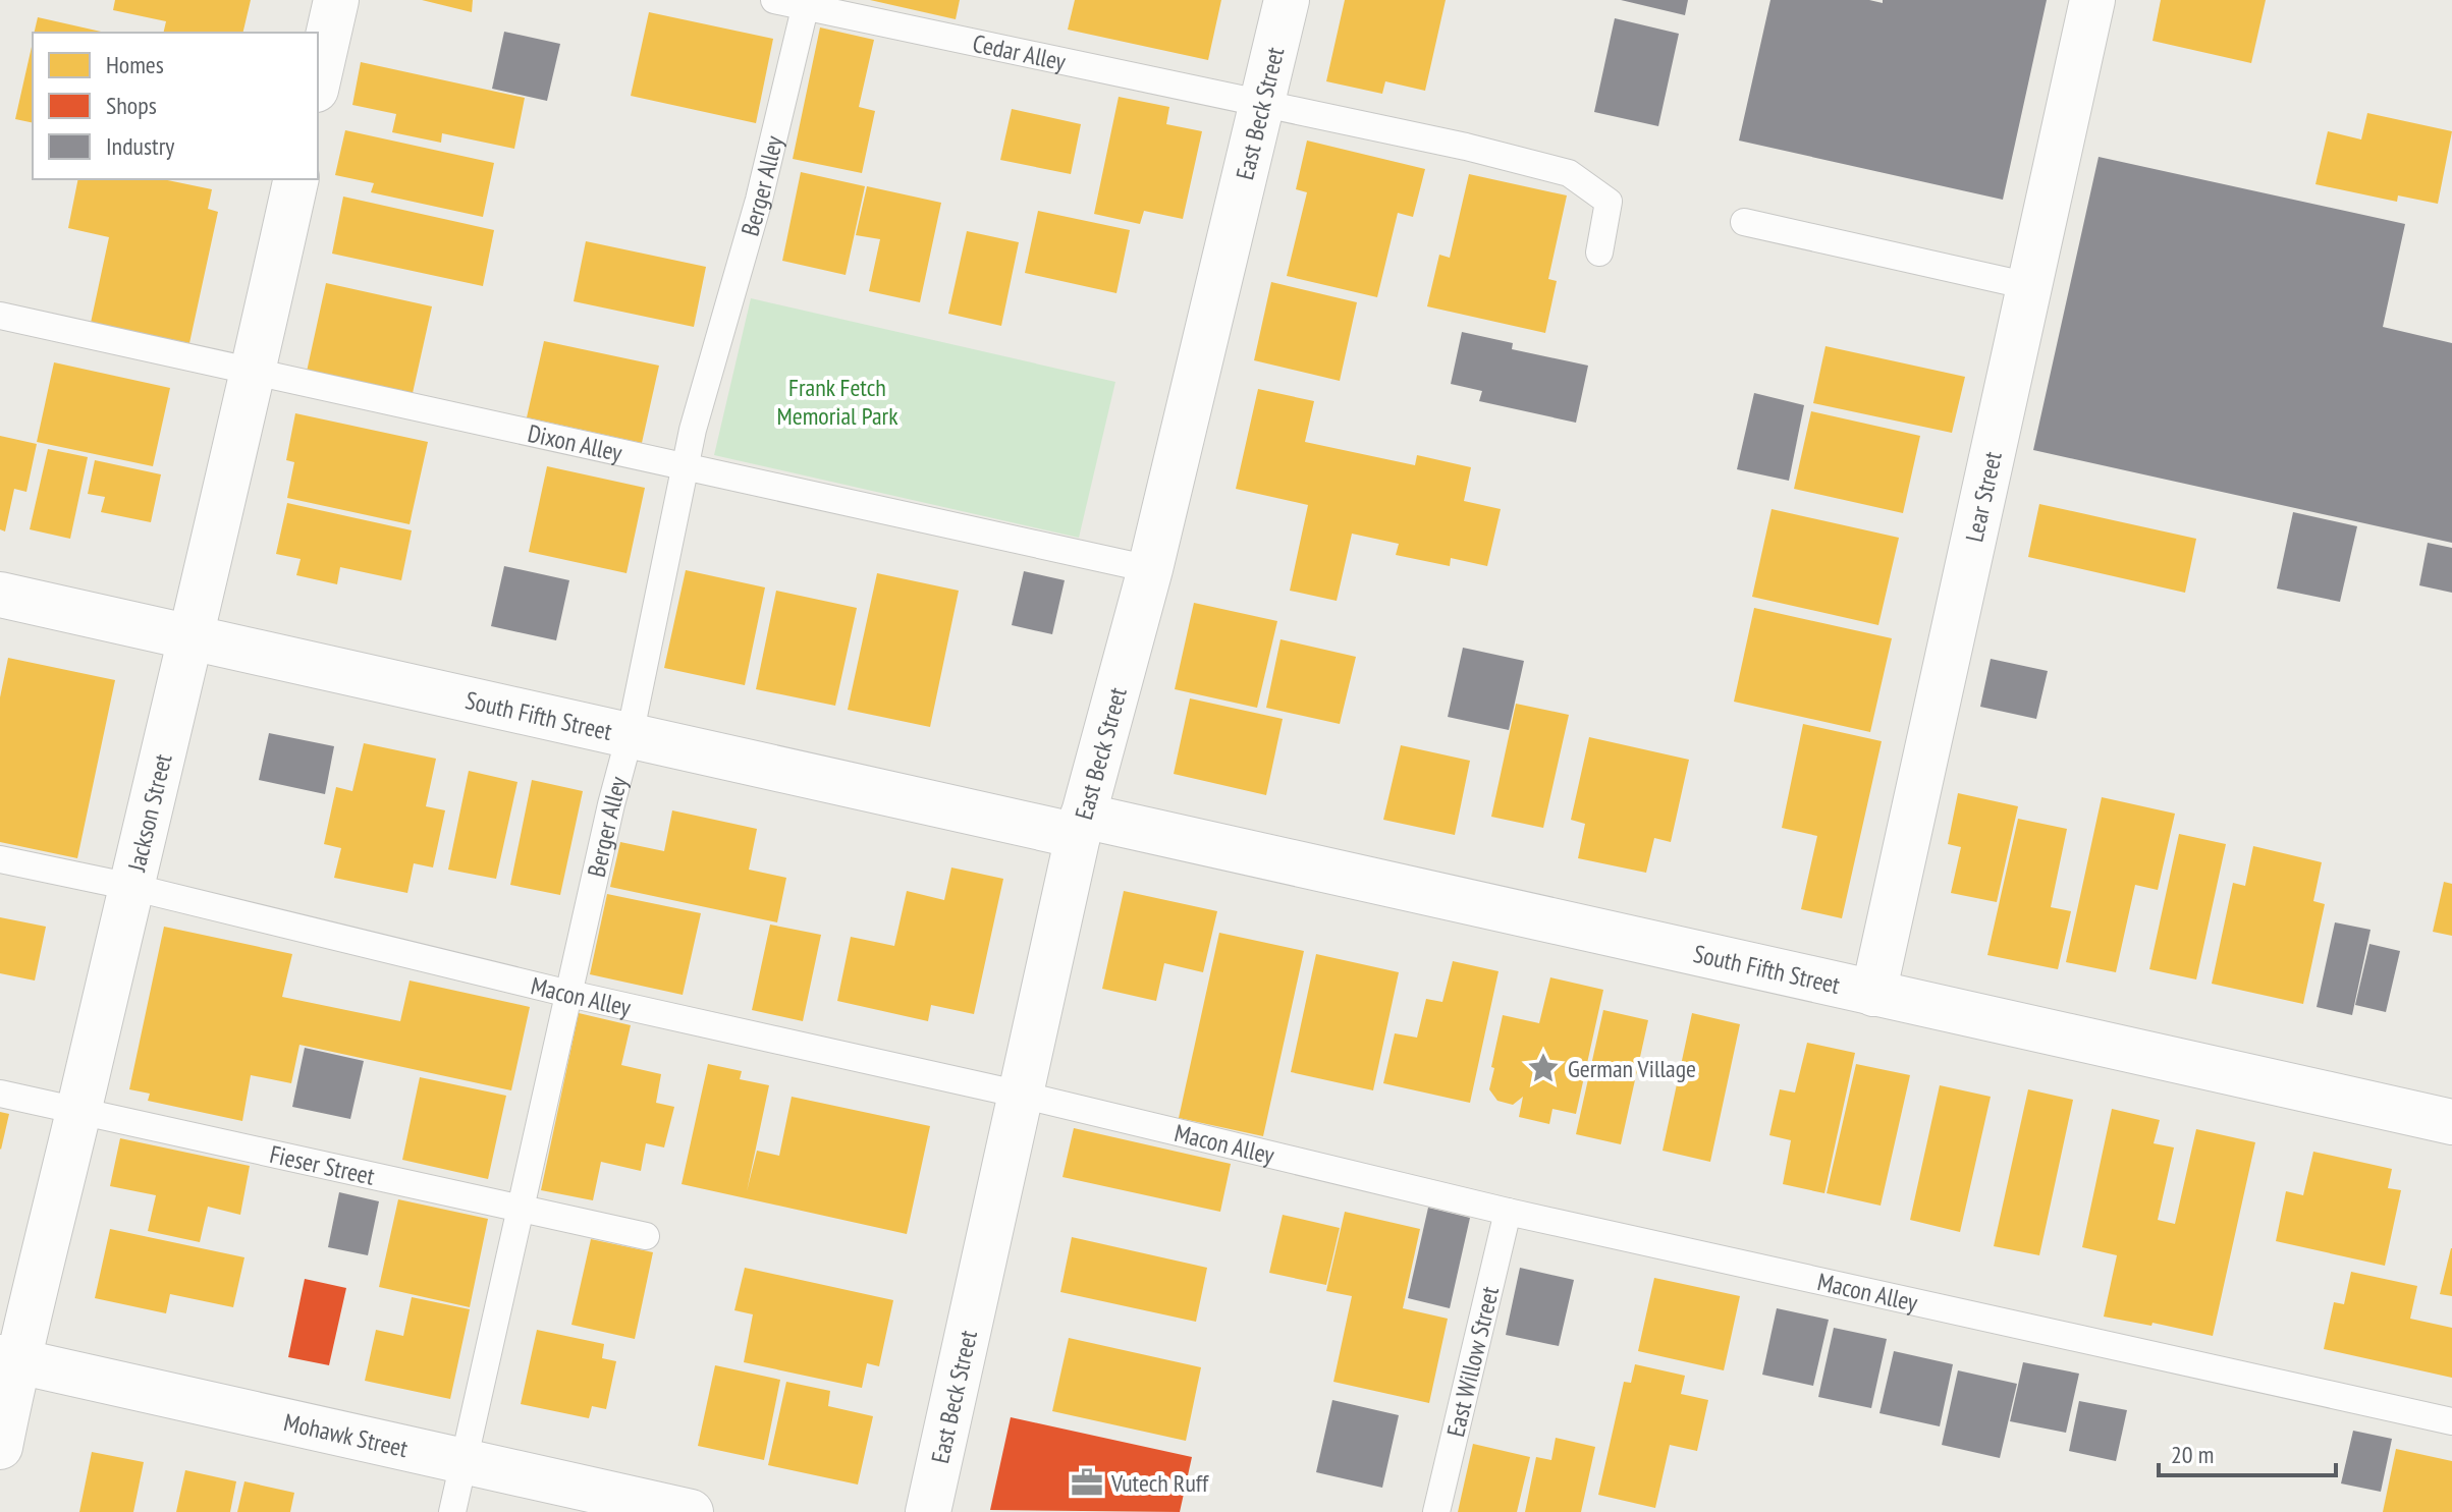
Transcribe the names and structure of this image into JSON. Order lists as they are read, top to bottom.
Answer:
{
  "streets": {
    "street": [
      "East Beck Street",
      "Lear Street",
      "South Fifth Street",
      "Jackson Street",
      "Mohawk Street"
    ],
    "lane": [
      "Cedar Alley",
      "Berger Alley",
      "Dixon Alley",
      "Macon Alley",
      "Fieser Street",
      "East Willow Street"
    ]
  },
  "crossings": [
    ["Cedar Alley", "East Beck Street"],
    ["Cedar Alley", "Berger Alley"],
    ["East Beck Street", "Dixon Alley"],
    ["East Beck Street", "South Fifth Street"],
    ["East Beck Street", "Macon Alley"],
    ["Berger Alley", "Dixon Alley"],
    ["Berger Alley", "South Fifth Street"],
    ["Berger Alley", "Macon Alley"],
    ["Berger Alley", "Fieser Street"],
    ["Berger Alley", "Mohawk Street"],
    ["Dixon Alley", "Jackson Street"],
    ["Lear Street", "South Fifth Street"],
    ["South Fifth Street", "Jackson Street"],
    ["Jackson Street", "Macon Alley"],
    ["Jackson Street", "Fieser Street"],
    ["Jackson Street", "Mohawk Street"],
    ["Macon Alley", "East Willow Street"]
  ],
  "parks": ["Frank Fetch Memorial Park"],
  "places": {
    "place": ["German Village"],
    "office": ["Vutech Ruff"]
  },
  "legend": ["Homes", "Shops", "Industry"],
  "scale_bar": "20 m"
}
